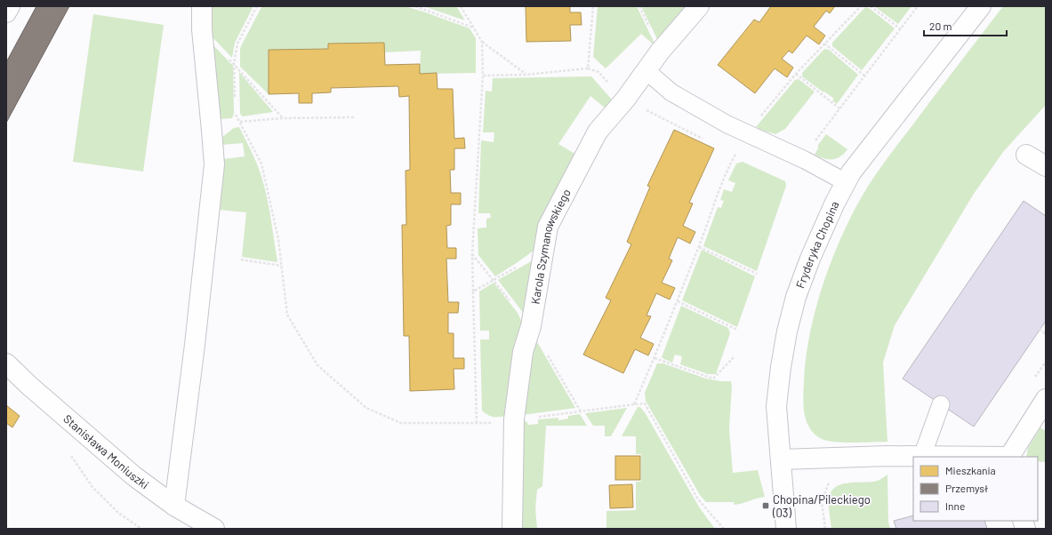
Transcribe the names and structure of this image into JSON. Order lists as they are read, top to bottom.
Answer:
{
  "streets": {
    "street": ["Fryderyka Chopina", "Karola Szymanowskiego", "Stanisława Moniuszki"]
  },
  "places": {
    "transit": ["Chopina/Pileckiego (03)"]
  },
  "legend": ["Mieszkania", "Przemysł", "Inne"],
  "scale_bar": "20 m"
}
